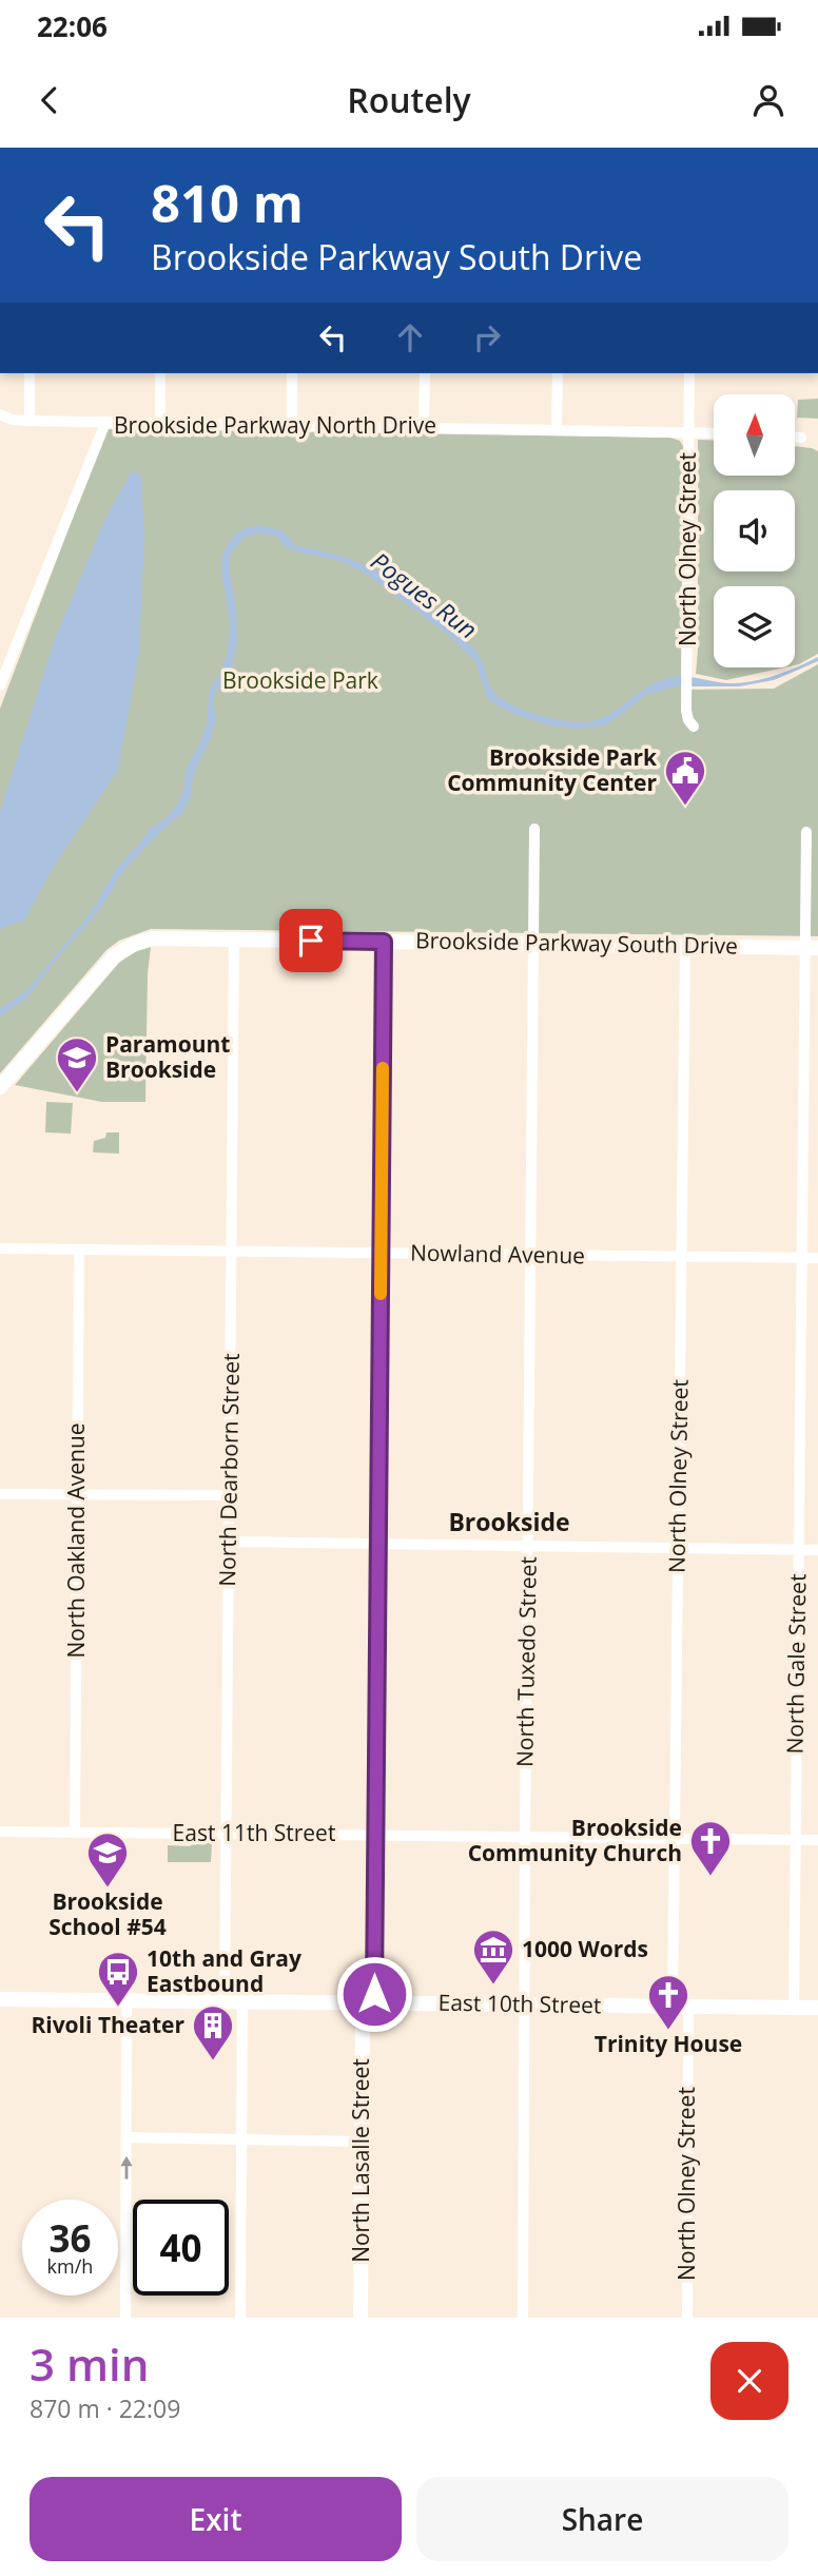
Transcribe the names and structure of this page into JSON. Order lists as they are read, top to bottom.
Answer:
{
  "streets": {
    "main road": ["Brookside Parkway South Drive", "East 10th Street", "North Lasalle Street"],
    "street": [
      "Brookside Parkway North Drive",
      "North Olney Street",
      "Nowland Avenue",
      "North Dearborn Street",
      "North Oakland Avenue",
      "North Tuxedo Street",
      "North Gale Street",
      "East 11th Street"
    ]
  },
  "crossings": [
    ["Brookside Parkway North Drive", "North Olney Street"],
    ["North Olney Street", "Brookside Parkway South Drive"],
    ["North Olney Street", "Nowland Avenue"],
    ["North Olney Street", "East 11th Street"],
    ["North Olney Street", "East 10th Street"],
    ["Brookside Parkway South Drive", "North Dearborn Street"],
    ["Brookside Parkway South Drive", "North Tuxedo Street"],
    ["Brookside Parkway South Drive", "North Gale Street"],
    ["Brookside Parkway South Drive", "North Lasalle Street"],
    ["Nowland Avenue", "North Dearborn Street"],
    ["Nowland Avenue", "North Oakland Avenue"],
    ["Nowland Avenue", "North Tuxedo Street"],
    ["Nowland Avenue", "North Gale Street"],
    ["Nowland Avenue", "North Lasalle Street"],
    ["North Dearborn Street", "East 11th Street"],
    ["North Dearborn Street", "East 10th Street"],
    ["North Oakland Avenue", "East 11th Street"],
    ["North Tuxedo Street", "East 11th Street"],
    ["North Tuxedo Street", "East 10th Street"],
    ["North Gale Street", "East 11th Street"],
    ["North Gale Street", "East 10th Street"],
    ["East 11th Street", "North Lasalle Street"],
    ["East 10th Street", "North Lasalle Street"]
  ],
  "districts": ["Brookside"],
  "water": ["Pogues Run"],
  "parks": ["Brookside Park"],
  "places": {
    "public building": ["Brookside Park Community Center"],
    "school or university": ["Paramount Brookside", "Brookside School #54"],
    "church": ["Brookside Community Church", "Trinity House"],
    "museum": ["1000 Words"],
    "bus stop": ["10th and Gray Eastbound"],
    "building": ["Rivoli Theater"]
  },
  "north": "top",
  "page": {
    "status": "22:06",
    "header": "Routely",
    "turn": ["810 m", "Brookside Parkway South Drive"],
    "speed": "36 km/h",
    "limit": "40",
    "heading": ["3 min", "870 m · 22:09"],
    "buttons": ["Exit", "Share"]
  }
}
